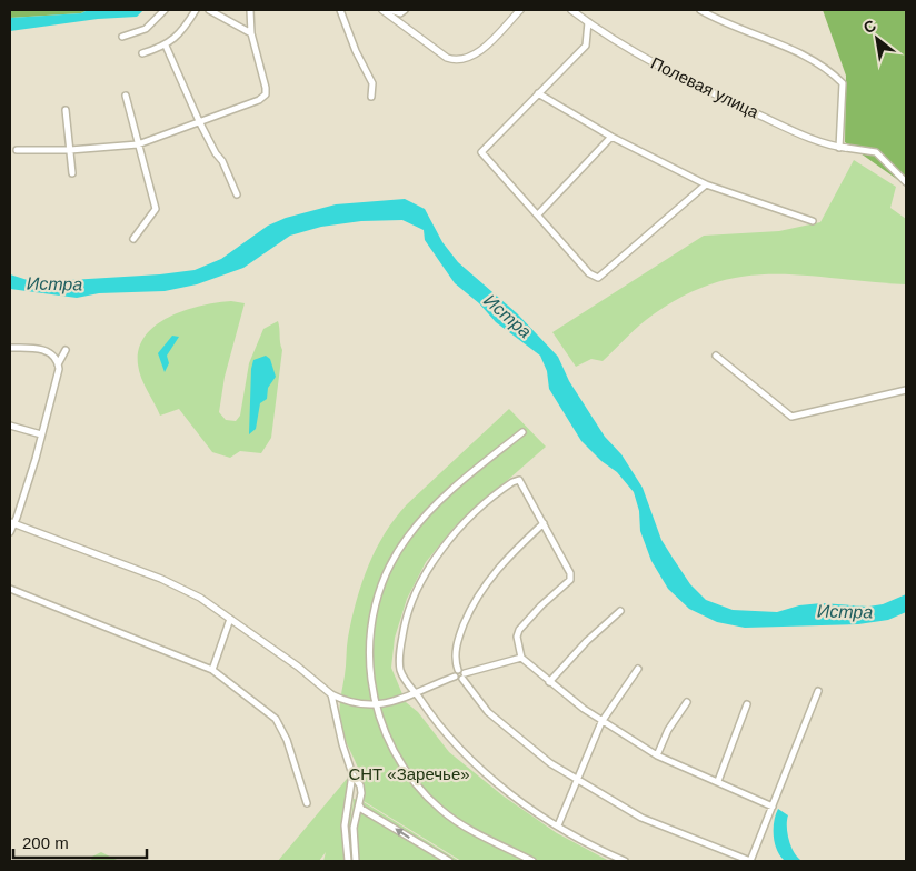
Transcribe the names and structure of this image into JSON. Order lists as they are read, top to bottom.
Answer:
{
  "streets": {
    "street": ["Полевая улица"]
  },
  "water": ["Истра"],
  "parks": ["СНТ «Заречье»"],
  "scale_bar": "200 m",
  "north": "top left"
}
